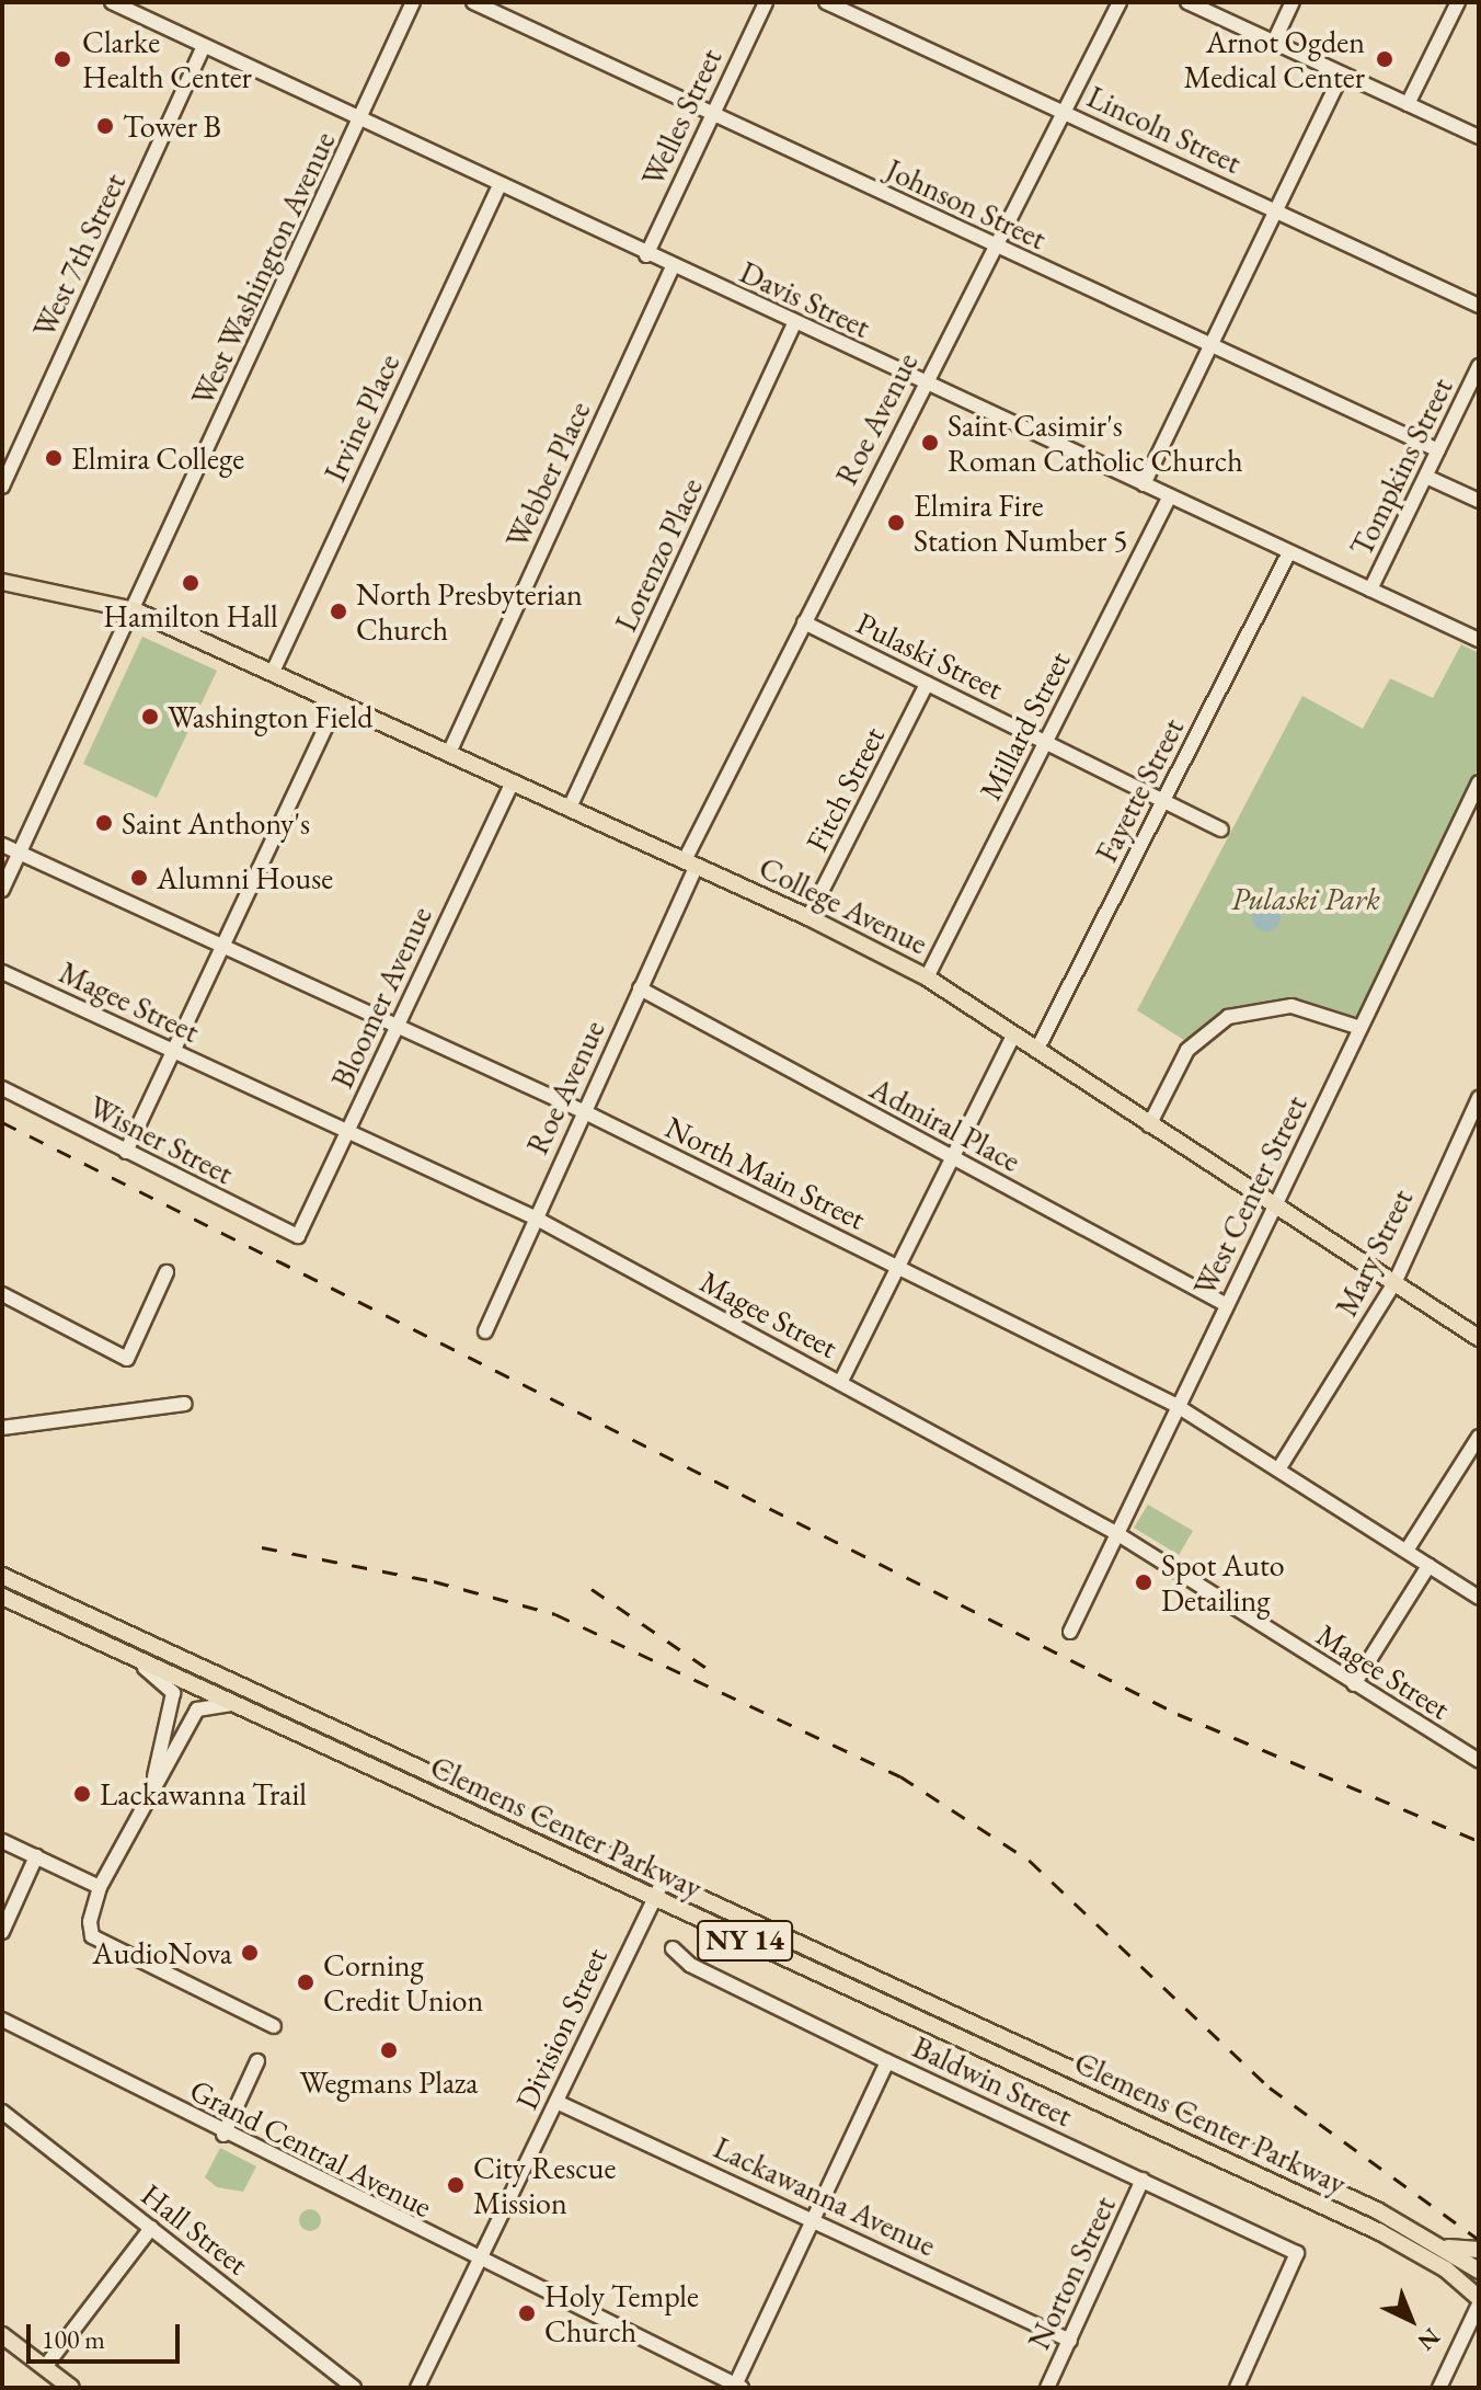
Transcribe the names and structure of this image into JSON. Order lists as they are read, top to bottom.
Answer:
{
  "streets": {
    "main road": ["College Avenue", "Clemens Center Parkway", "NY 14"],
    "street": [
      "Welles Street",
      "Lincoln Street",
      "Johnson Street",
      "West 7th Street",
      "West Washington Avenue",
      "Davis Street",
      "Irvine Place",
      "Roe Avenue",
      "Tompkins Street",
      "Webber Place",
      "Lorenzo Place",
      "Pulaski Street",
      "Millard Street",
      "Fitch Street",
      "Fayette Street",
      "Bloomer Avenue",
      "Magee Street",
      "Admiral Place",
      "Wisner Street",
      "North Main Street",
      "West Center Street",
      "Mary Street",
      "Division Street",
      "Baldwin Street",
      "Grand Central Avenue",
      "Lackawanna Avenue",
      "Hall Street",
      "Norton Street"
    ]
  },
  "crossings": [
    ["Welles Street", "Johnson Street"],
    ["Welles Street", "Davis Street"],
    ["Lincoln Street", "Roe Avenue"],
    ["Johnson Street", "Roe Avenue"],
    ["Johnson Street", "Tompkins Street"],
    ["West 7th Street", "Davis Street"],
    ["West Washington Avenue", "Davis Street"],
    ["West Washington Avenue", "College Avenue"],
    ["West Washington Avenue", "North Main Street"],
    ["Davis Street", "Irvine Place"],
    ["Davis Street", "Roe Avenue"],
    ["Davis Street", "Tompkins Street"],
    ["Davis Street", "Webber Place"],
    ["Davis Street", "Lorenzo Place"],
    ["Davis Street", "Millard Street"],
    ["Davis Street", "Fayette Street"],
    ["Irvine Place", "College Avenue"],
    ["Roe Avenue", "Pulaski Street"],
    ["Roe Avenue", "College Avenue"],
    ["Roe Avenue", "Magee Street"],
    ["Roe Avenue", "Admiral Place"],
    ["Roe Avenue", "North Main Street"],
    ["Webber Place", "College Avenue"],
    ["Lorenzo Place", "College Avenue"],
    ["Pulaski Street", "Millard Street"],
    ["Pulaski Street", "Fitch Street"],
    ["Pulaski Street", "Fayette Street"],
    ["Millard Street", "College Avenue"],
    ["Fitch Street", "College Avenue"],
    ["Fayette Street", "College Avenue"],
    ["College Avenue", "Bloomer Avenue"],
    ["College Avenue", "West Center Street"],
    ["College Avenue", "Mary Street"],
    ["Bloomer Avenue", "Magee Street"],
    ["Bloomer Avenue", "Wisner Street"],
    ["Bloomer Avenue", "North Main Street"],
    ["Magee Street", "West Center Street"],
    ["Admiral Place", "West Center Street"],
    ["North Main Street", "West Center Street"],
    ["North Main Street", "Mary Street"],
    ["Clemens Center Parkway", "NY 14"],
    ["Clemens Center Parkway", "Division Street"],
    ["Division Street", "Grand Central Avenue"],
    ["Division Street", "Lackawanna Avenue"],
    ["Baldwin Street", "Norton Street"],
    ["Lackawanna Avenue", "Norton Street"]
  ],
  "parks": ["Pulaski Park"],
  "places": [
    "Clarke Health Center",
    "Arnot Ogden Medical Center",
    "Tower B",
    "Saint Casimir's Roman Catholic Church",
    "Elmira College",
    "Elmira Fire Station Number 5",
    "Hamilton Hall",
    "North Presbyterian Church",
    "Washington Field",
    "Saint Anthony's",
    "Alumni House",
    "Spot Auto Detailing",
    "Lackawanna Trail",
    "AudioNova",
    "Corning Credit Union",
    "Wegmans Plaza",
    "City Rescue Mission",
    "Holy Temple Church"
  ],
  "scale_bar": "100 m",
  "north": "bottom right"
}
